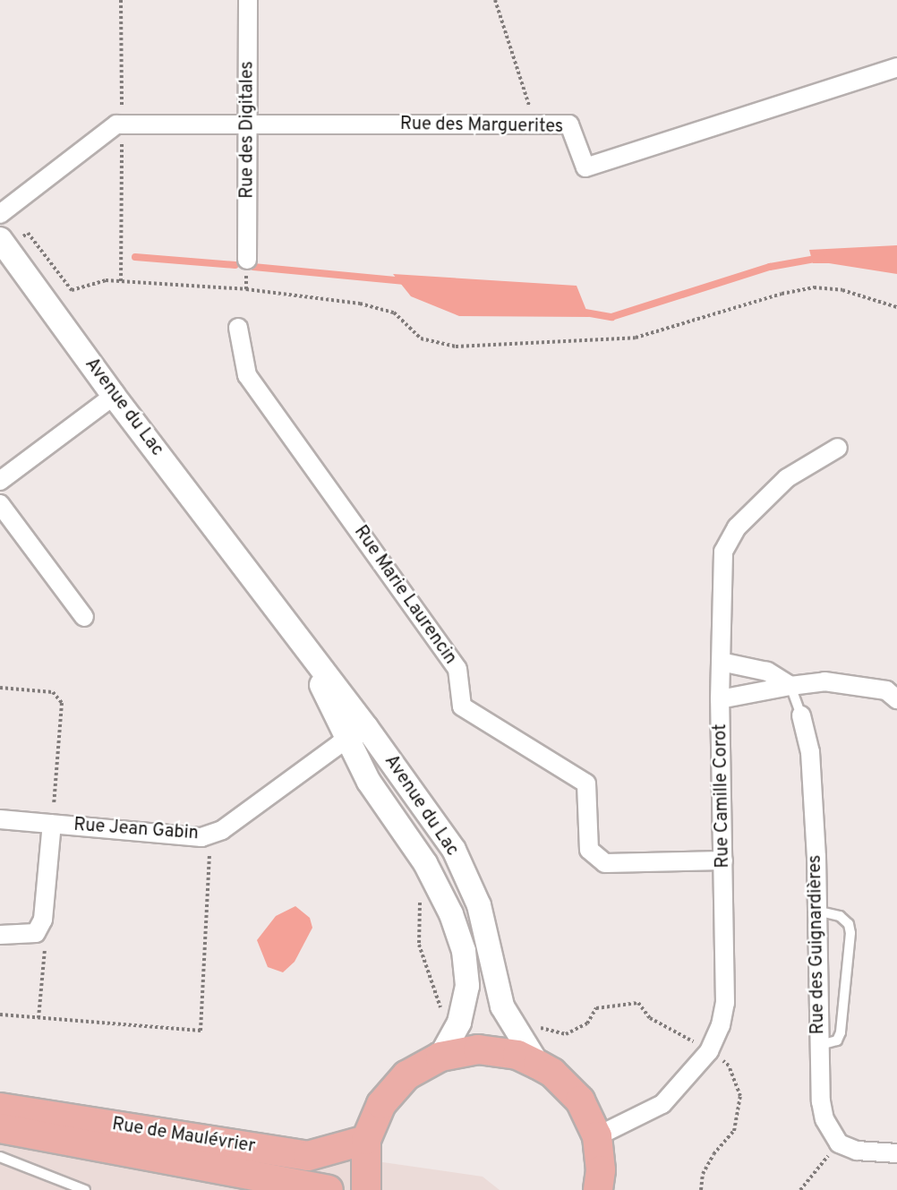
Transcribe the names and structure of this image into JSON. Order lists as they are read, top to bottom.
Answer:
{
  "streets": {
    "main road": ["Rue de Maulévrier"],
    "street": [
      "Rue des Marguerites",
      "Rue des Digitales",
      "Avenue du Lac",
      "Rue Marie Laurencin",
      "Rue Camille Corot",
      "Rue Jean Gabin",
      "Rue des Guignardières"
    ]
  },
  "crossings": [
    ["Rue des Marguerites", "Rue des Digitales"],
    ["Avenue du Lac", "Rue Jean Gabin"],
    ["Rue Marie Laurencin", "Rue Camille Corot"]
  ]
}
